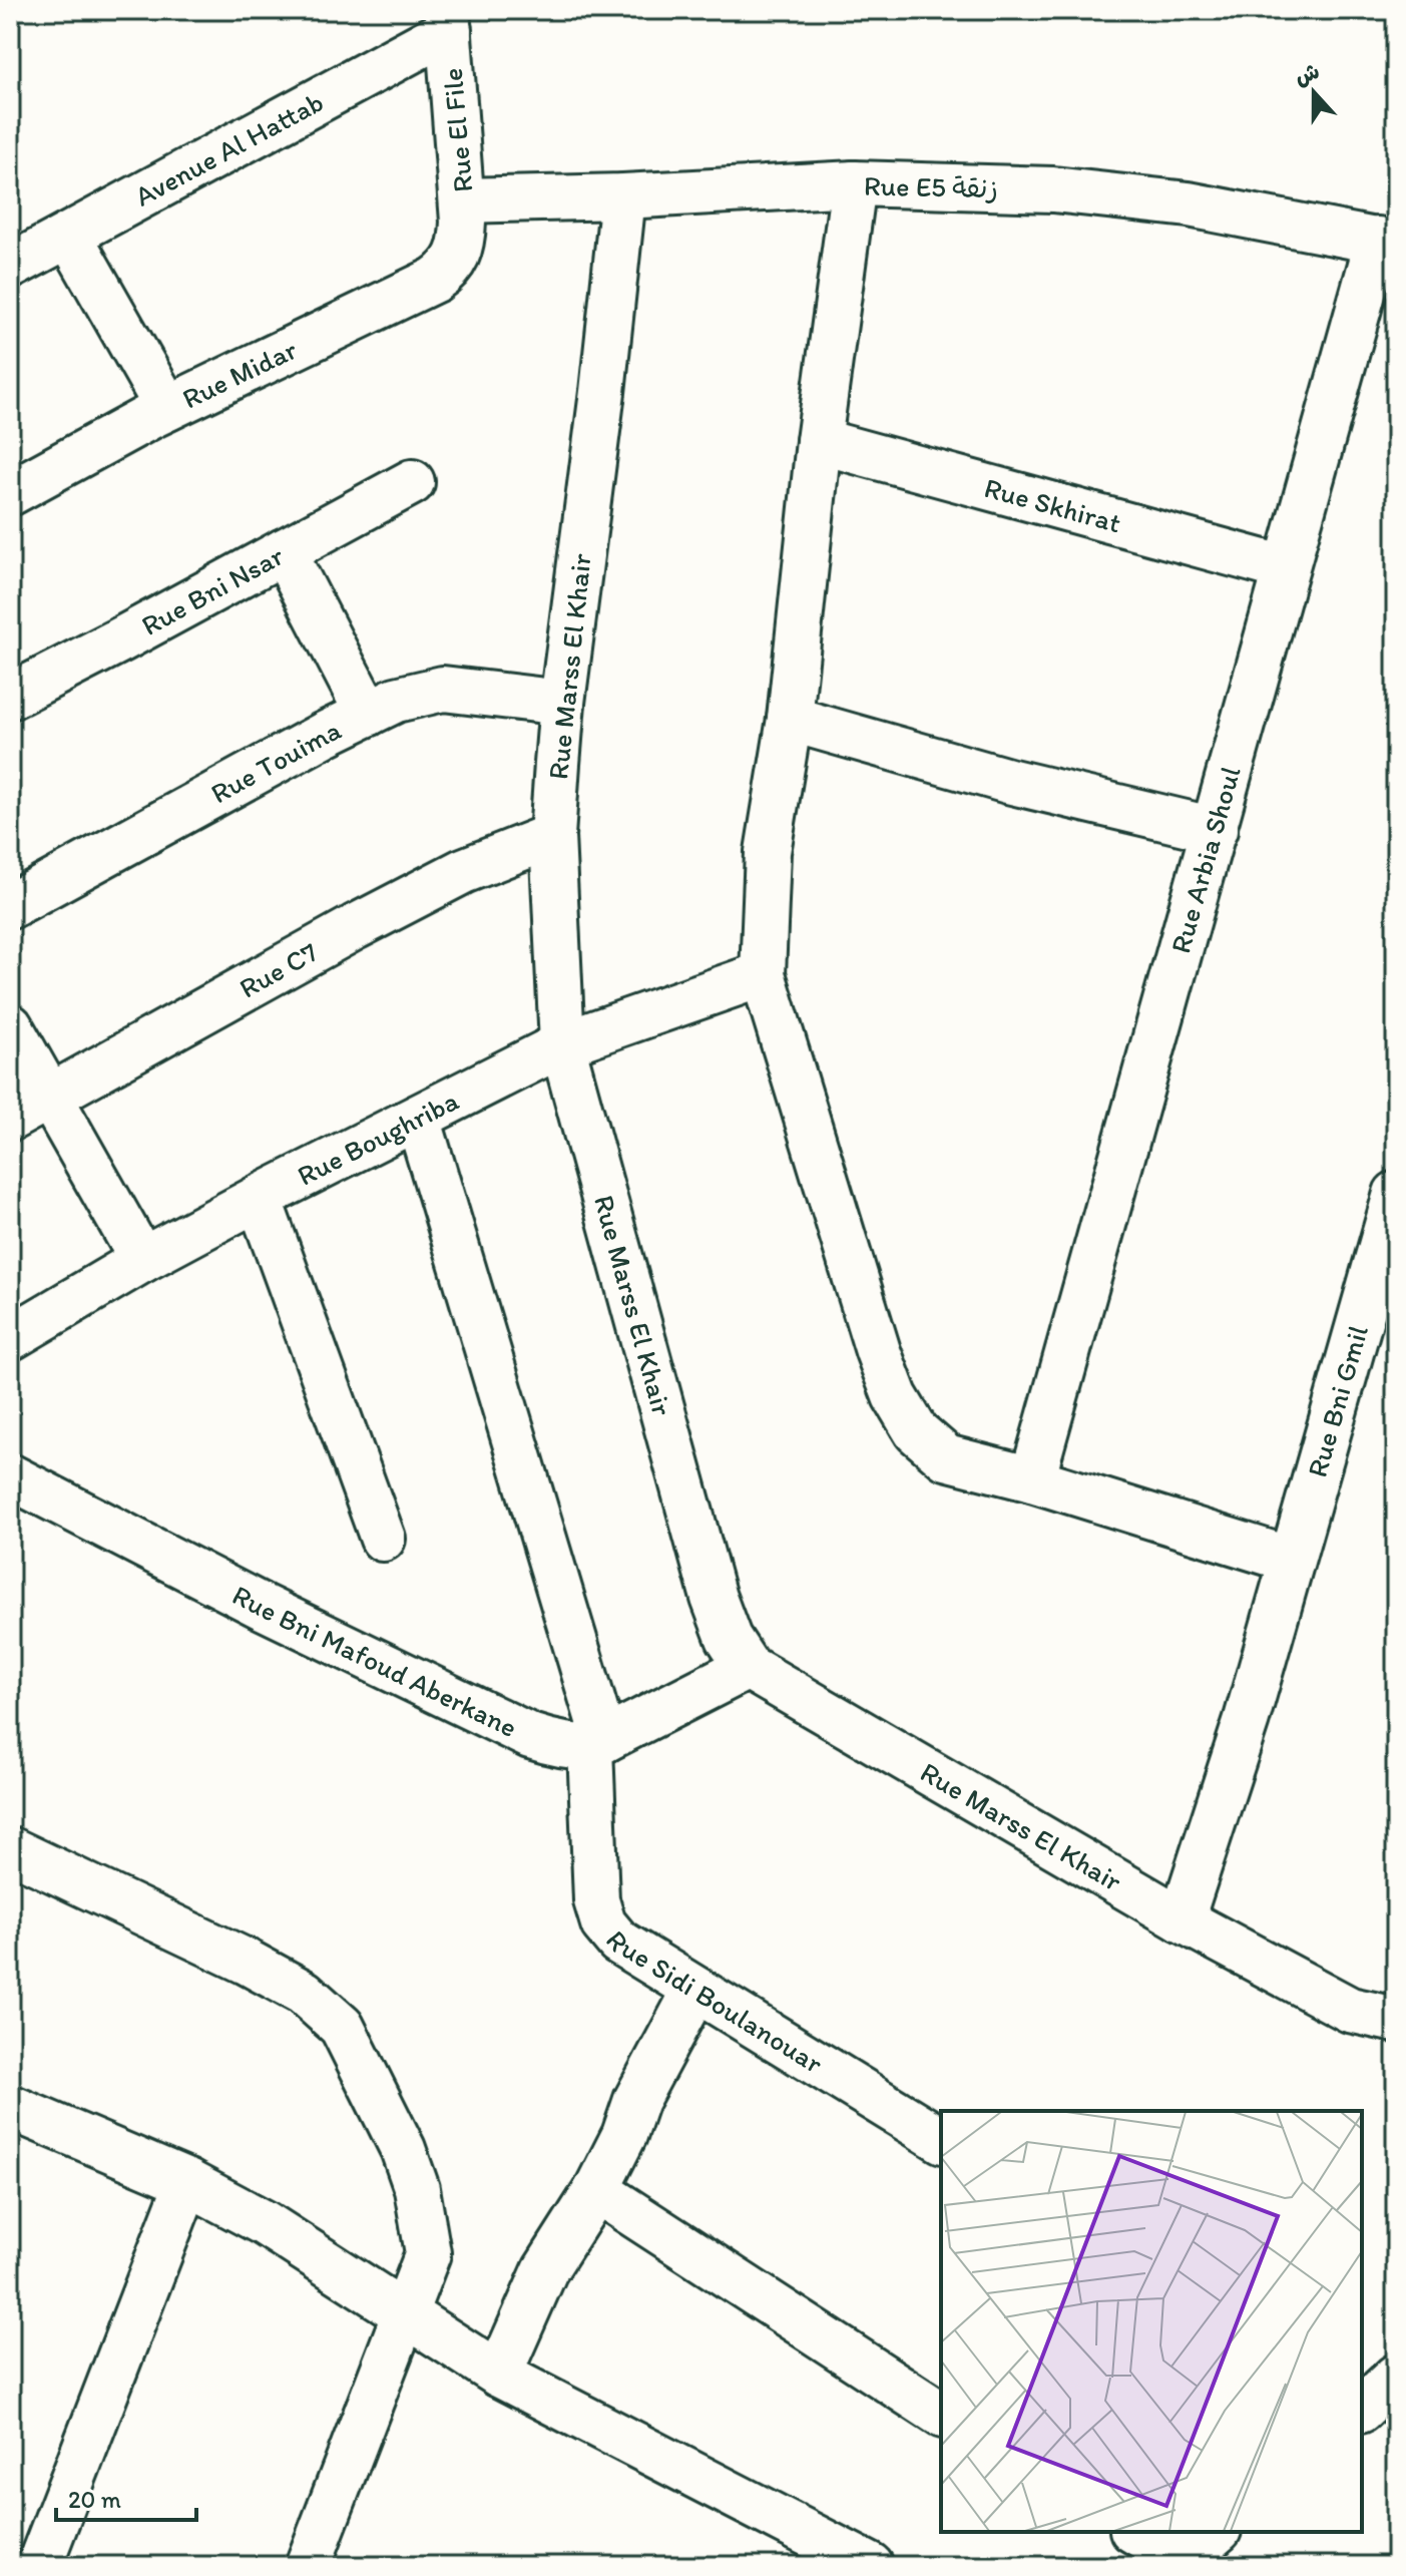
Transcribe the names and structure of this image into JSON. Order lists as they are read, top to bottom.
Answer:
{
  "streets": {
    "street": [
      "Rue El File",
      "Avenue Al Hattab",
      "Rue E5 زنقة",
      "Rue Midar",
      "Rue Skhirat",
      "Rue Bni Nsar",
      "Rue Marss El Khair",
      "Rue Touima",
      "Rue Arbia Shoul",
      "Rue C7",
      "Rue Boughriba",
      "Rue Bni Gmil",
      "Rue Bni Mafoud Aberkane",
      "Rue Sidi Boulanouar"
    ]
  },
  "crossings": [
    ["Rue El File", "Avenue Al Hattab"],
    ["Rue El File", "Rue E5 زنقة"],
    ["Rue El File", "Rue Midar"],
    ["Rue E5 زنقة", "Rue Marss El Khair"],
    ["Rue E5 زنقة", "Rue Arbia Shoul"],
    ["Rue Skhirat", "Rue Arbia Shoul"],
    ["Rue Marss El Khair", "Rue Touima"],
    ["Rue Marss El Khair", "Rue C7"],
    ["Rue Marss El Khair", "Rue Boughriba"],
    ["Rue Marss El Khair", "Rue Bni Gmil"],
    ["Rue Bni Mafoud Aberkane", "Rue Sidi Boulanouar"]
  ],
  "scale_bar": "20 m",
  "north": "top"
}
